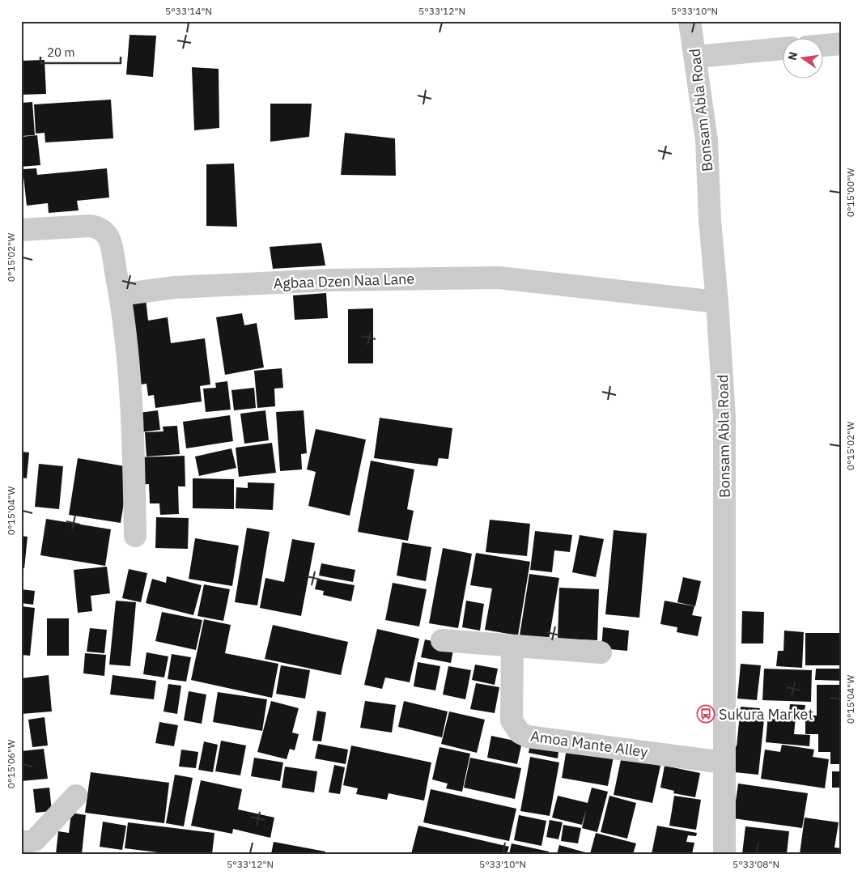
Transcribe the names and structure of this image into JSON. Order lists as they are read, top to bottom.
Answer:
{
  "streets": {
    "street": ["Bonsam Abla Road", "Agbaa Dzen Naa Lane", "Amoa Mante Alley"]
  },
  "crossings": [
    ["Bonsam Abla Road", "Agbaa Dzen Naa Lane"],
    ["Bonsam Abla Road", "Amoa Mante Alley"]
  ],
  "places": {
    "bus stop": ["Sukura Market"]
  },
  "scale_bar": "20 m",
  "north": "left",
  "coordinates": [
    "5°33'14\"N",
    "5°33'12\"N",
    "5°33'10\"N",
    "0°15'00\"W",
    "0°15'02\"W",
    "0°15'04\"W",
    "0°15'06\"W",
    "5°33'08\"N"
  ]
}
